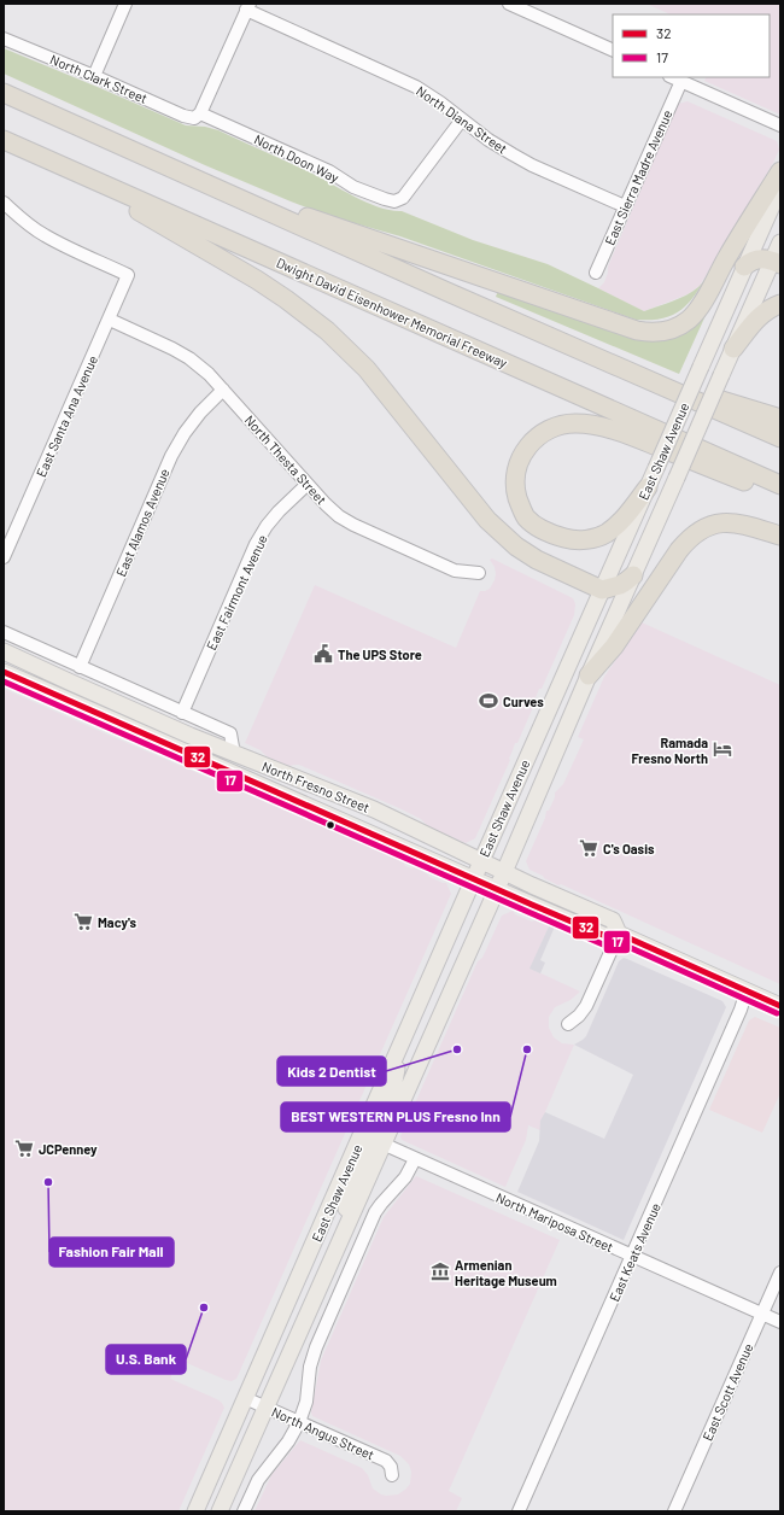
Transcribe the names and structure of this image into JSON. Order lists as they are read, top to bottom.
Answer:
{
  "streets": {
    "highway": ["Dwight David Eisenhower Memorial Freeway"],
    "main road": ["East Shaw Avenue", "North Fresno Street"],
    "street": [
      "North Clark Street",
      "North Diana Street",
      "North Doon Way",
      "East Sierra Madre Avenue",
      "East Santa Ana Avenue",
      "North Thesta Street",
      "East Alamos Avenue",
      "East Fairmont Avenue",
      "North Mariposa Street",
      "East Keats Avenue",
      "East Scott Avenue",
      "North Angus Street"
    ]
  },
  "crossings": [
    ["North Clark Street", "North Doon Way"],
    ["North Diana Street", "North Doon Way"],
    ["North Diana Street", "East Sierra Madre Avenue"],
    ["East Santa Ana Avenue", "North Thesta Street"],
    ["East Shaw Avenue", "North Fresno Street"],
    ["East Shaw Avenue", "North Mariposa Street"],
    ["East Shaw Avenue", "North Angus Street"],
    ["North Thesta Street", "East Alamos Avenue"],
    ["North Thesta Street", "East Fairmont Avenue"],
    ["North Fresno Street", "East Keats Avenue"],
    ["North Mariposa Street", "East Keats Avenue"],
    ["North Mariposa Street", "East Scott Avenue"]
  ],
  "places": {
    "public building": ["The UPS Store"],
    "sports": ["Curves"],
    "hotel": ["Ramada Fresno North"],
    "supermarket": ["C's Oasis", "Macy's", "JCPenney"],
    "other": [
      "Kids 2 Dentist",
      "BEST WESTERN PLUS Fresno Inn",
      "Fashion Fair Mall",
      "U.S. Bank"
    ],
    "museum": ["Armenian Heritage Museum"]
  },
  "lines": ["transit line 32", "transit line 17"],
  "legend": ["32", "17"]
}
